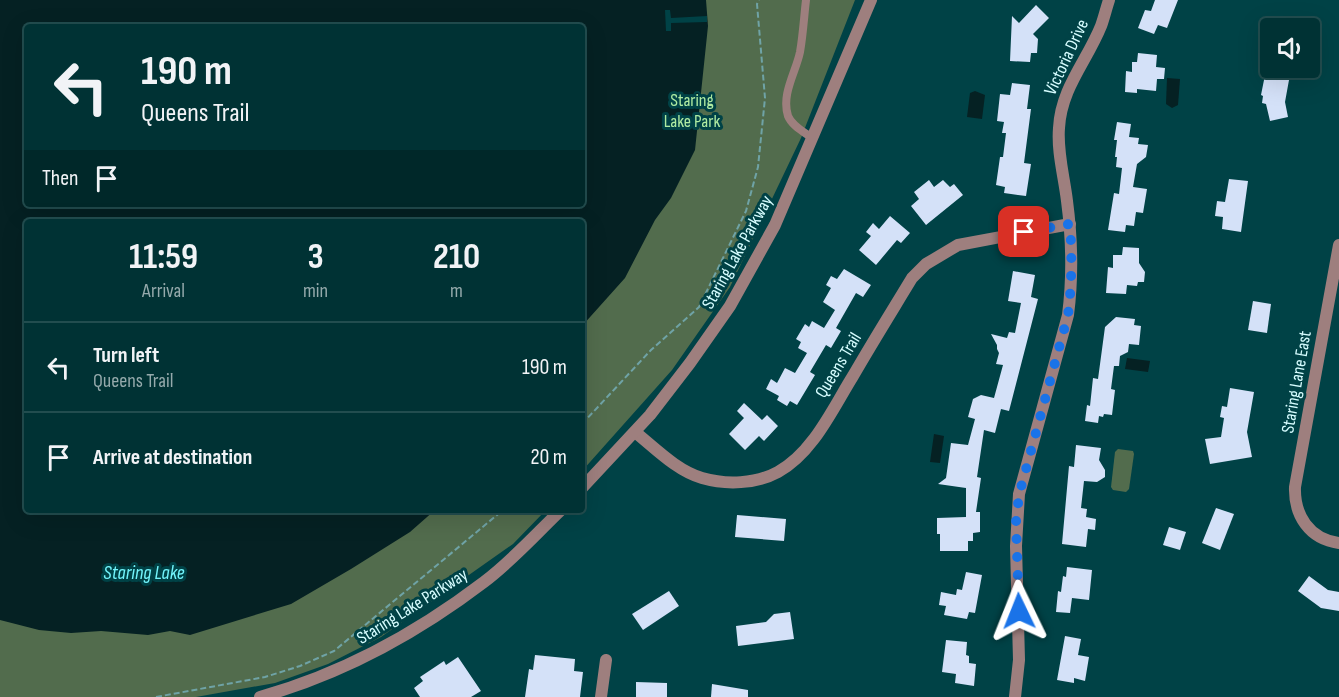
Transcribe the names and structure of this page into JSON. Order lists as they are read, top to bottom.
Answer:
{
  "streets": {
    "street": [
      "Victoria Drive",
      "Staring Lake Parkway",
      "Queens Trail",
      "Staring Lane East"
    ]
  },
  "crossings": [
    ["Victoria Drive", "Queens Trail"],
    ["Staring Lake Parkway", "Queens Trail"]
  ],
  "water": ["Staring Lake"],
  "parks": ["Staring Lake Park"],
  "page": {
    "turn": ["190 m", "Queens Trail"],
    "then": "Then",
    "eta": [
      "11:59",
      "Arrival",
      "3",
      "min",
      "210",
      "m"
    ],
    "list": [
      {
        "name": "Turn left",
        "note": "Queens Trail",
        "value": "190 m"
      },
      {
        "name": "Arrive at destination",
        "value": "20 m"
      }
    ]
  }
}
